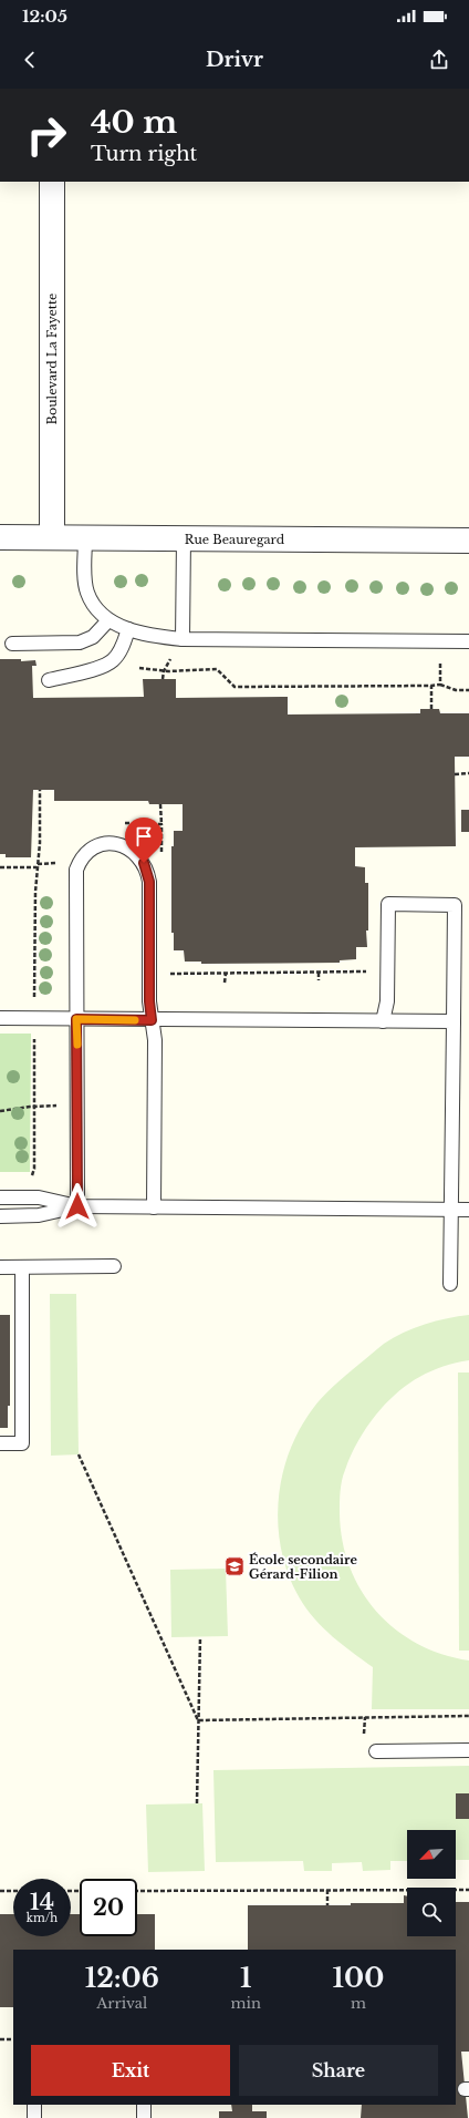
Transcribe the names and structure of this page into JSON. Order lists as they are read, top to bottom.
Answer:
{
  "streets": {
    "street": ["Boulevard La Fayette", "Rue Beauregard"]
  },
  "crossings": [
    ["Boulevard La Fayette", "Rue Beauregard"]
  ],
  "places": {
    "school or university": ["École secondaire Gérard-Filion"]
  },
  "north": "bottom left",
  "page": {
    "status": "12:05",
    "header": "Drivr",
    "turn": ["40 m", "Turn right"],
    "speed": "14 km/h",
    "limit": "20",
    "eta": [
      "12:06",
      "Arrival",
      "1",
      "min",
      "100",
      "m"
    ],
    "buttons": ["Exit", "Share"]
  }
}
